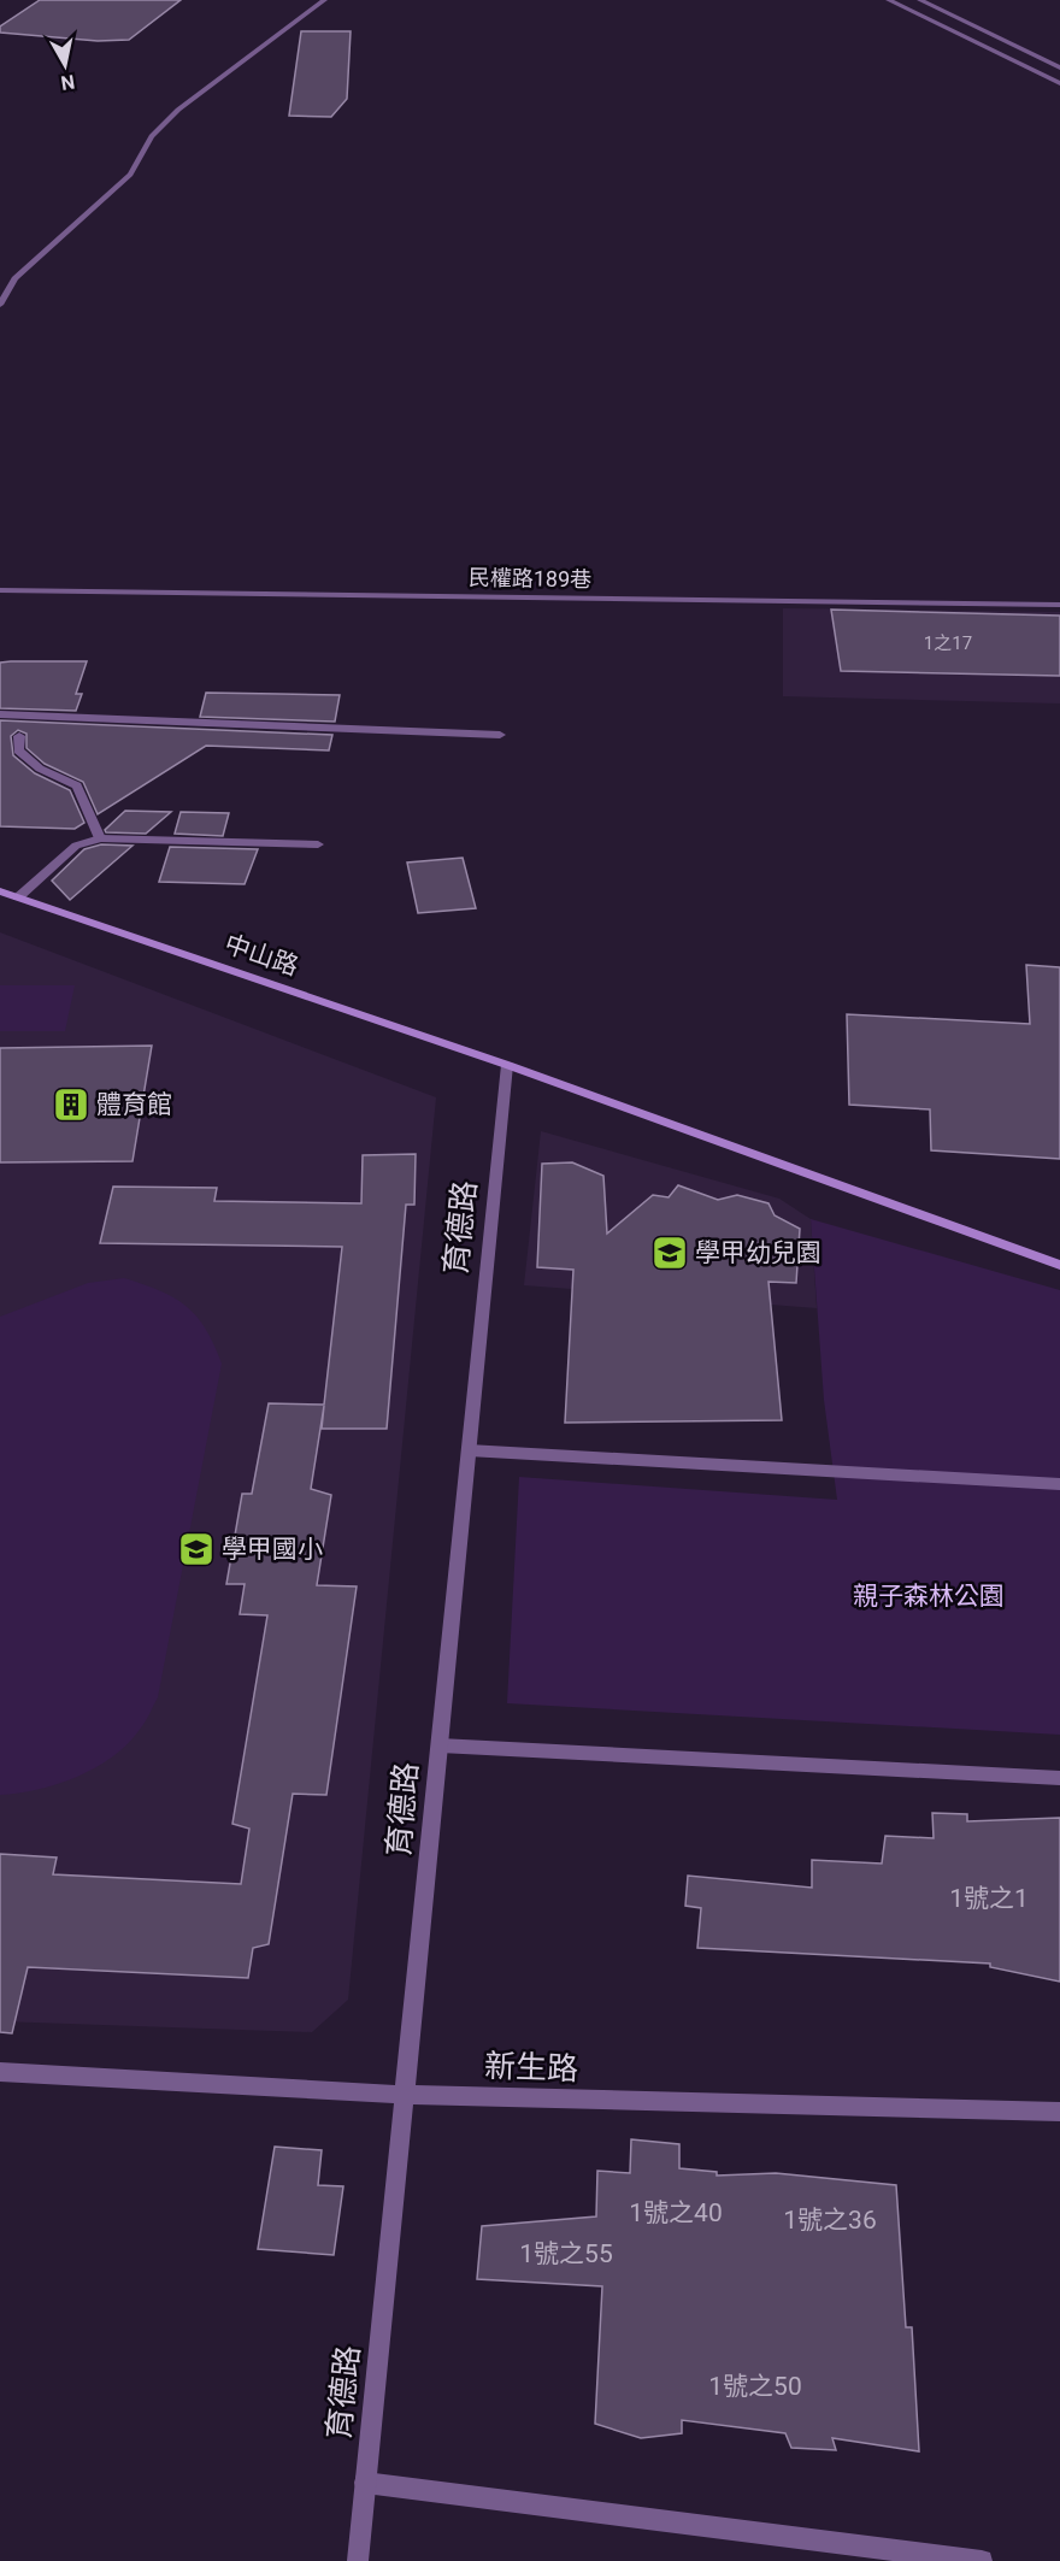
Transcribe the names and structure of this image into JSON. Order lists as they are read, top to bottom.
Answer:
{
  "streets": {
    "main road": ["中山路"],
    "street": ["民權路189巷", "育德路", "新生路"]
  },
  "crossings": [
    ["中山路", "育德路"],
    ["育德路", "新生路"]
  ],
  "parks": ["親子森林公園"],
  "places": {
    "building": ["體育館"],
    "school or university": ["學甲幼兒園", "學甲國小"]
  },
  "house_numbers": [
    "1之17",
    "1號之1",
    "1號之40",
    "1號之36",
    "1號之55",
    "1號之50"
  ],
  "north": "bottom"
}
